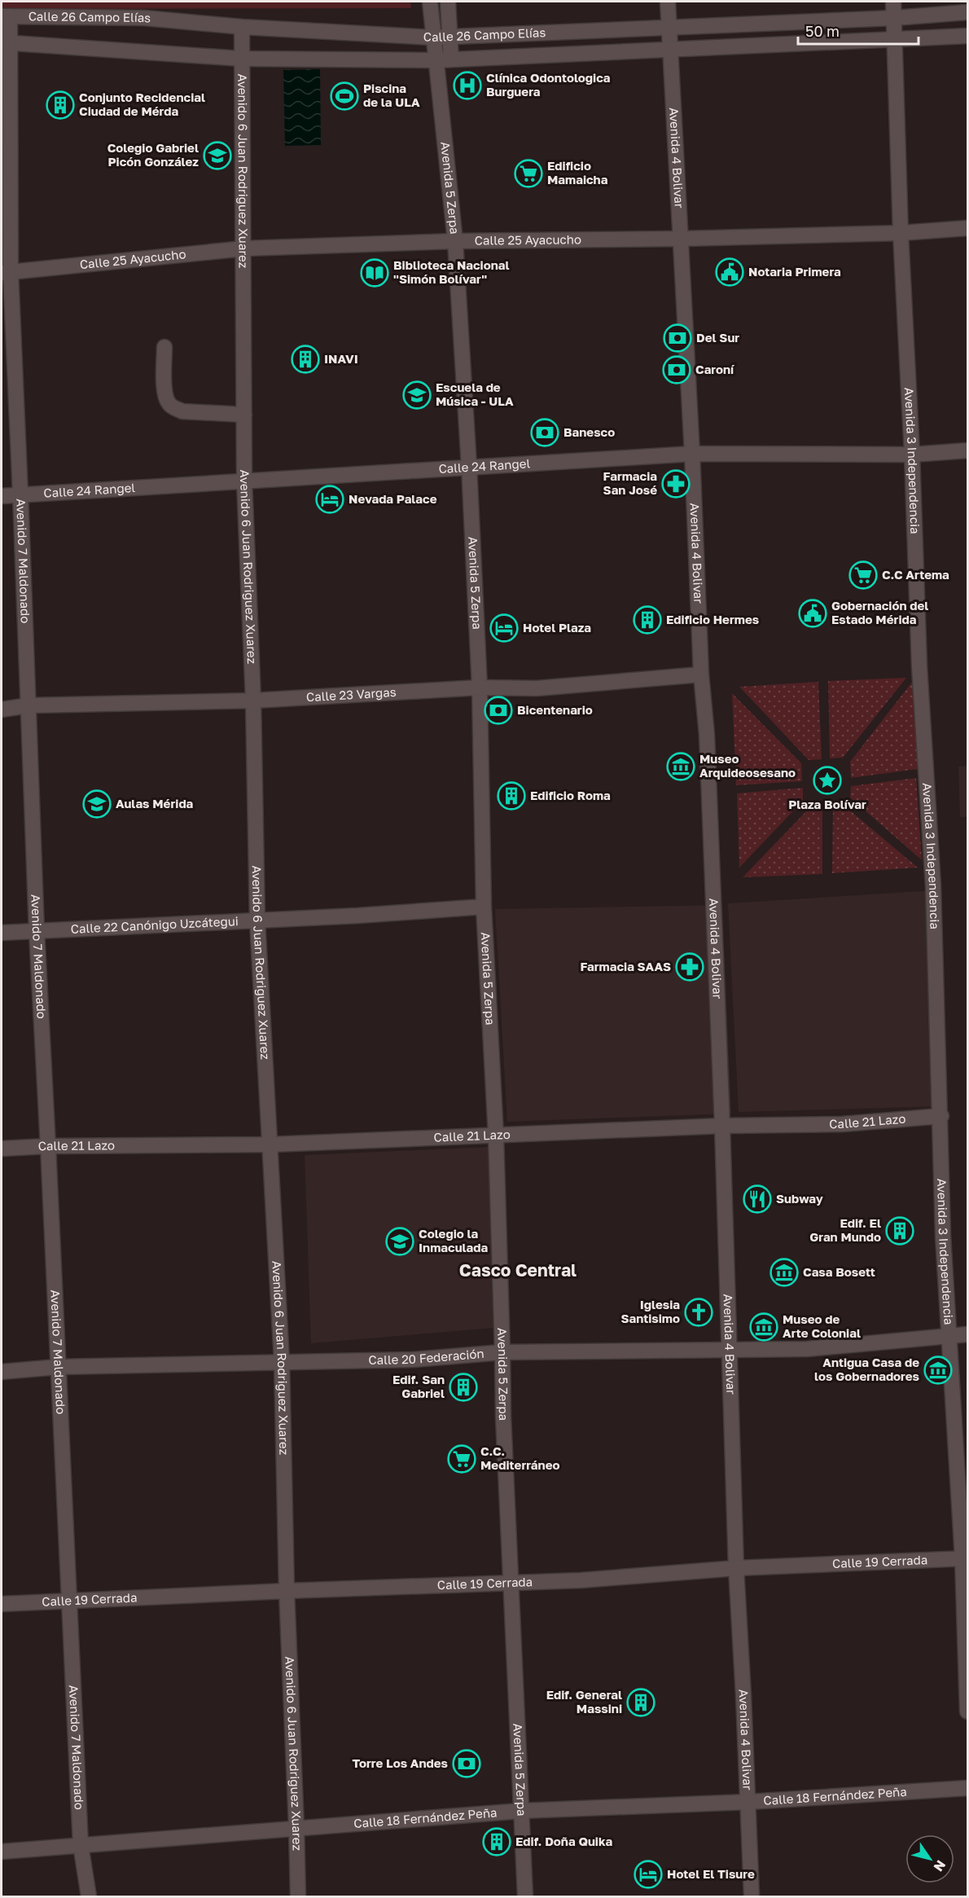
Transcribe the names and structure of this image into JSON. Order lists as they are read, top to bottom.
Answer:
{
  "streets": {
    "street": [
      "Calle 26 Campo Elías",
      "Avenida 4 Bolivar",
      "Avenido 6 Juan Rodriguez Xuarez",
      "Avenida 5 Zerpa",
      "Calle 25 Ayacucho",
      "Avenida 3 Independencia",
      "Calle 24 Rangel",
      "Avenido 7 Maldonado",
      "Calle 23 Vargas",
      "Calle 22 Canónigo Uzcátegui",
      "Calle 21 Lazo",
      "Calle 20 Federación",
      "Calle 19 Cerrada",
      "Calle 18 Fernández Peña"
    ]
  },
  "crossings": [
    ["Calle 26 Campo Elías", "Avenida 4 Bolivar"],
    ["Calle 26 Campo Elías", "Avenido 6 Juan Rodriguez Xuarez"],
    ["Calle 26 Campo Elías", "Avenida 5 Zerpa"],
    ["Calle 26 Campo Elías", "Avenida 3 Independencia"],
    ["Calle 26 Campo Elías", "Avenido 7 Maldonado"],
    ["Avenida 4 Bolivar", "Calle 25 Ayacucho"],
    ["Avenida 4 Bolivar", "Calle 24 Rangel"],
    ["Avenida 4 Bolivar", "Calle 23 Vargas"],
    ["Avenida 4 Bolivar", "Calle 21 Lazo"],
    ["Avenida 4 Bolivar", "Calle 20 Federación"],
    ["Avenida 4 Bolivar", "Calle 19 Cerrada"],
    ["Avenida 4 Bolivar", "Calle 18 Fernández Peña"],
    ["Avenido 6 Juan Rodriguez Xuarez", "Calle 25 Ayacucho"],
    ["Avenido 6 Juan Rodriguez Xuarez", "Calle 24 Rangel"],
    ["Avenido 6 Juan Rodriguez Xuarez", "Calle 23 Vargas"],
    ["Avenido 6 Juan Rodriguez Xuarez", "Calle 22 Canónigo Uzcátegui"],
    ["Avenido 6 Juan Rodriguez Xuarez", "Calle 21 Lazo"],
    ["Avenido 6 Juan Rodriguez Xuarez", "Calle 20 Federación"],
    ["Avenido 6 Juan Rodriguez Xuarez", "Calle 19 Cerrada"],
    ["Avenido 6 Juan Rodriguez Xuarez", "Calle 18 Fernández Peña"],
    ["Avenida 5 Zerpa", "Calle 25 Ayacucho"],
    ["Avenida 5 Zerpa", "Calle 24 Rangel"],
    ["Avenida 5 Zerpa", "Calle 23 Vargas"],
    ["Avenida 5 Zerpa", "Calle 22 Canónigo Uzcátegui"],
    ["Avenida 5 Zerpa", "Calle 21 Lazo"],
    ["Avenida 5 Zerpa", "Calle 20 Federación"],
    ["Avenida 5 Zerpa", "Calle 19 Cerrada"],
    ["Avenida 5 Zerpa", "Calle 18 Fernández Peña"],
    ["Calle 25 Ayacucho", "Avenida 3 Independencia"],
    ["Calle 25 Ayacucho", "Avenido 7 Maldonado"],
    ["Avenida 3 Independencia", "Calle 24 Rangel"],
    ["Avenida 3 Independencia", "Calle 21 Lazo"],
    ["Avenida 3 Independencia", "Calle 20 Federación"],
    ["Avenida 3 Independencia", "Calle 19 Cerrada"],
    ["Calle 24 Rangel", "Avenido 7 Maldonado"],
    ["Avenido 7 Maldonado", "Calle 23 Vargas"],
    ["Avenido 7 Maldonado", "Calle 22 Canónigo Uzcátegui"],
    ["Avenido 7 Maldonado", "Calle 21 Lazo"],
    ["Avenido 7 Maldonado", "Calle 20 Federación"],
    ["Avenido 7 Maldonado", "Calle 19 Cerrada"],
    ["Avenido 7 Maldonado", "Calle 18 Fernández Peña"]
  ],
  "districts": ["Casco Central"],
  "places": {
    "hospital": ["Clínica Odontologica Burguera"],
    "sports": ["Piscina de la ULA"],
    "building": [
      "Conjunto Recidencial Ciudad de Mérda",
      "INAVI",
      "Edificio Hermes",
      "Edificio Roma",
      "Edif. El Gran Mundo",
      "Edif. San Gabriel",
      "Edif. General Massini",
      "Edif. Doña Quika"
    ],
    "school or university": [
      "Colegio Gabriel Picón González",
      "Escuela de Música - ULA",
      "Aulas Mérida",
      "Colegio la Inmaculada"
    ],
    "supermarket": ["Edificio Mamaicha", "C.C Artema", "C.C. Mediterráneo"],
    "public building": ["Notaria Primera", "Gobernación del Estado Mérida"],
    "library": ["Biblioteca Nacional \"Simón Bolívar\""],
    "bank": [
      "Del Sur",
      "Caroní",
      "Banesco",
      "Bicentenario",
      "Torre Los Andes"
    ],
    "pharmacy": ["Farmacia San José", "Farmacia SAAS"],
    "hotel": ["Nevada Palace", "Hotel Plaza", "Hotel El Tisure"],
    "museum": [
      "Museo Arquideosesano",
      "Casa Bosett",
      "Museo de Arte Colonial",
      "Antigua Casa de los Gobernadores"
    ],
    "place": ["Plaza Bolívar"],
    "restaurant": ["Subway"],
    "church": ["Iglesia Santisimo"]
  },
  "scale_bar": "50 m",
  "north": "bottom right"
}
